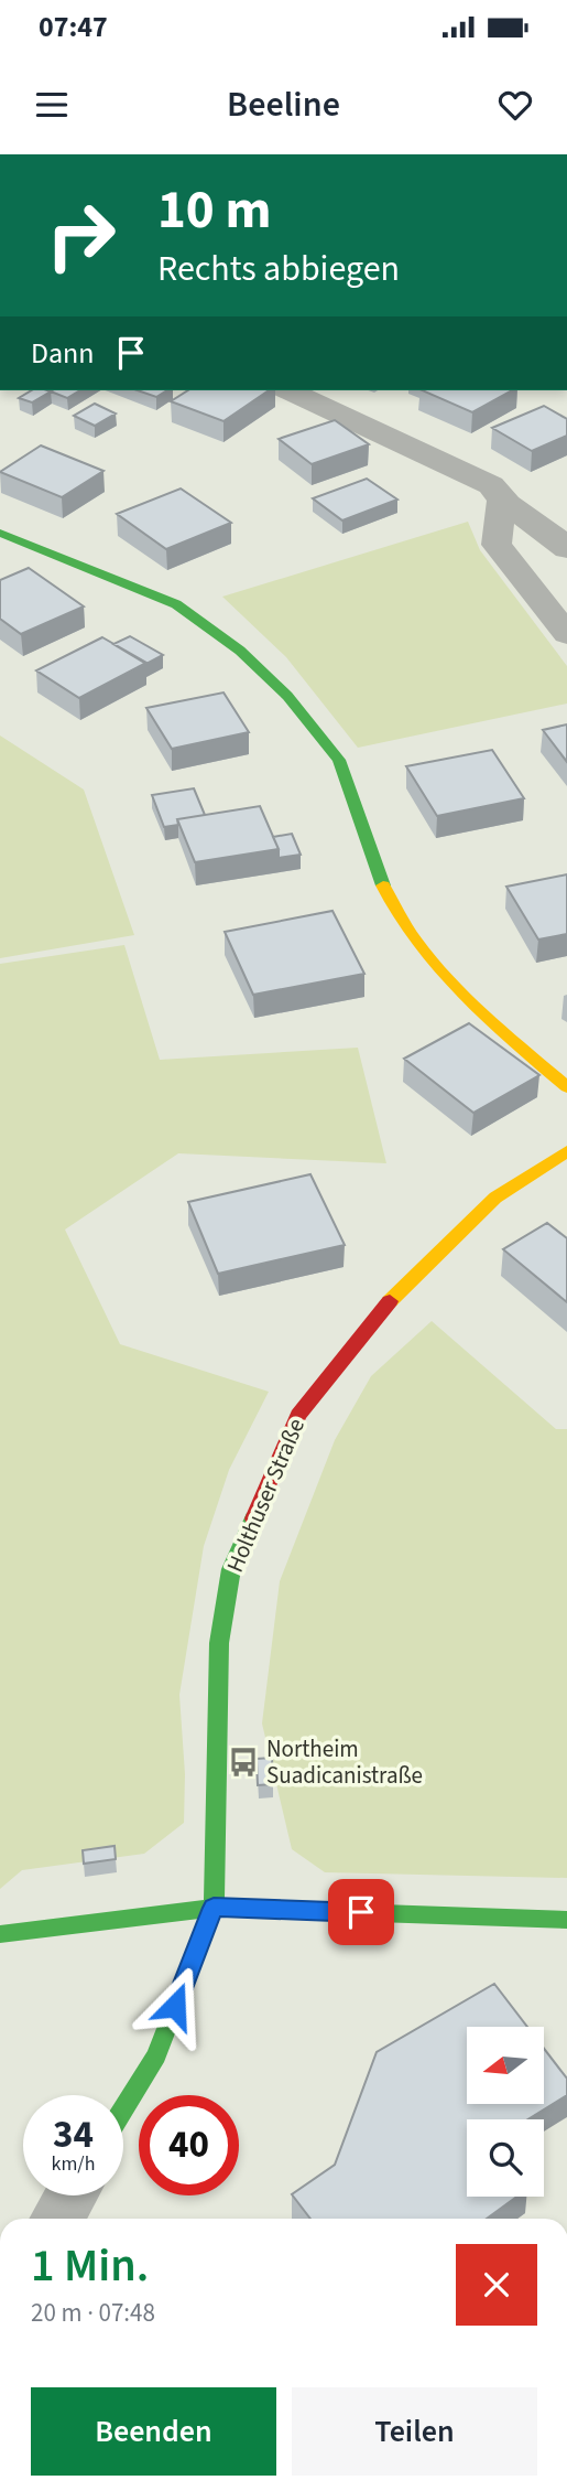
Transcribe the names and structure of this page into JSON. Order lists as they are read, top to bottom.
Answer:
{
  "streets": {
    "street": ["Holthuser Straße"]
  },
  "places": {
    "bus stop": ["Northeim Suadicanistraße"]
  },
  "north": "left",
  "page": {
    "status": "07:47",
    "header": "Beeline",
    "turn": ["10 m", "Rechts abbiegen"],
    "then": "Dann",
    "speed": "34 km/h",
    "limit": "40",
    "heading": ["1 Min.", "20 m · 07:48"],
    "buttons": ["Beenden", "Teilen"]
  }
}
